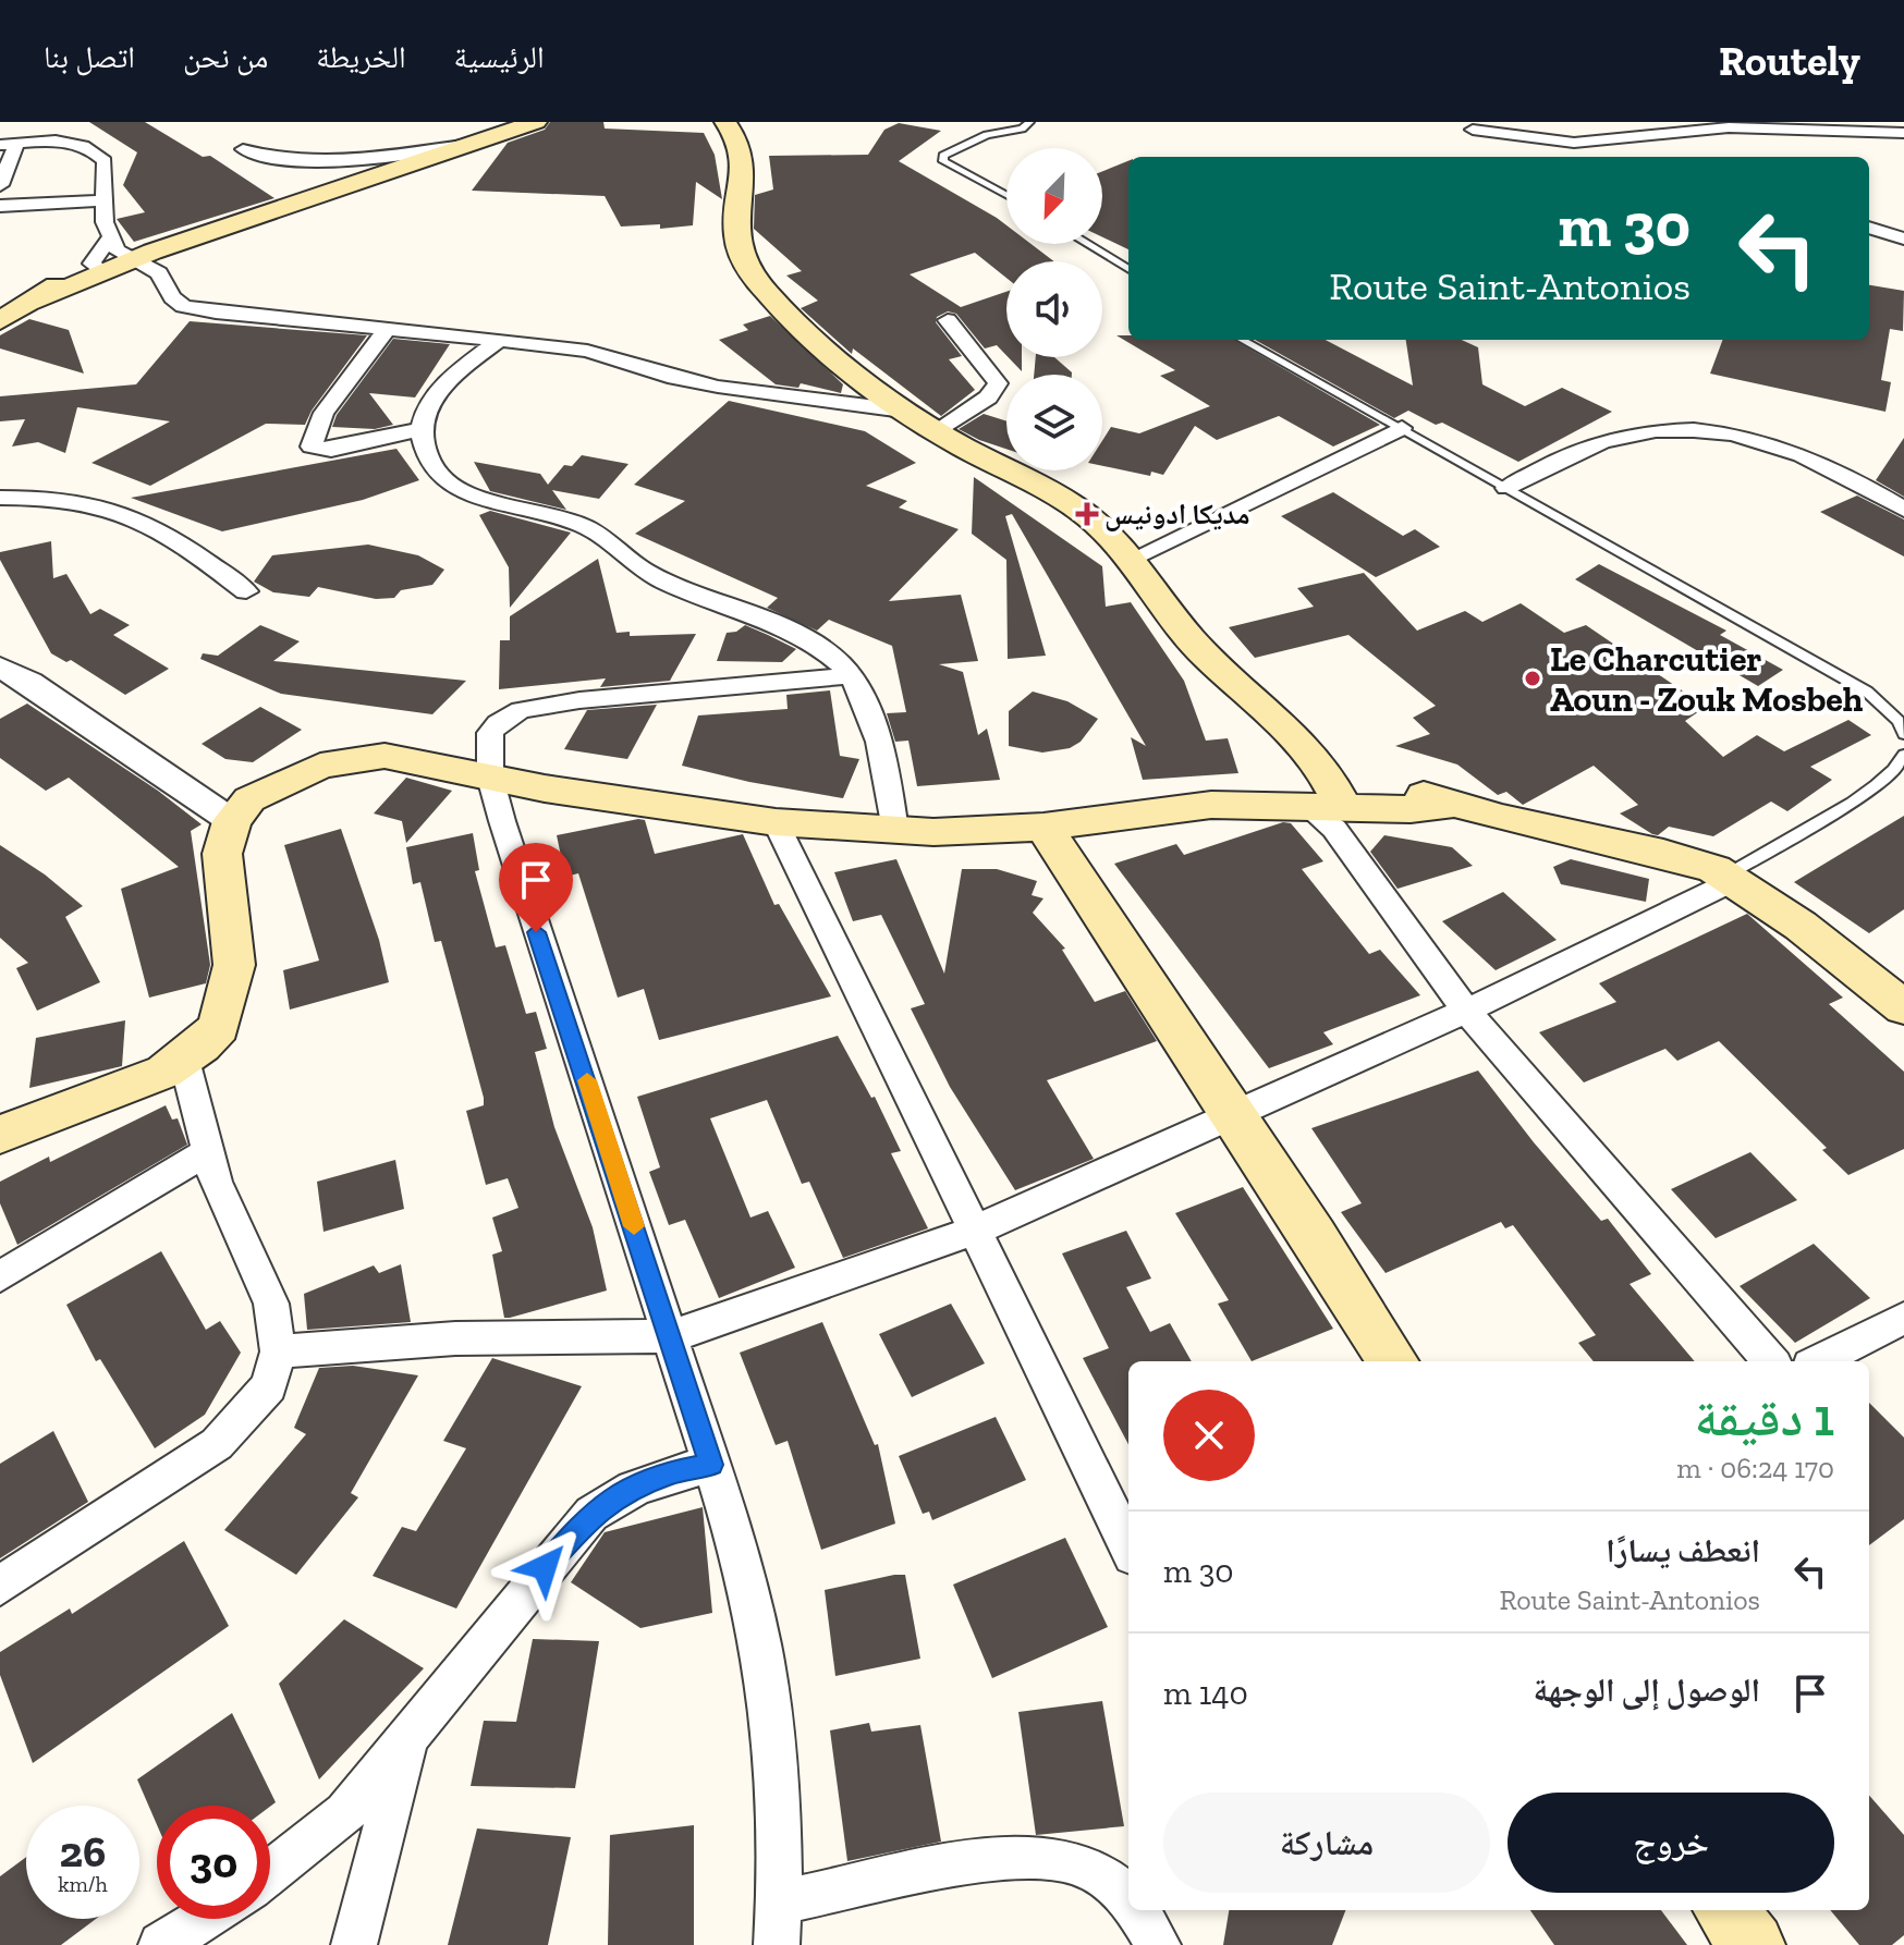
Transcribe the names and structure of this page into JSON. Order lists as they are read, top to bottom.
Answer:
{
  "places": {
    "health": ["مديكا ادونيس"],
    "other": ["Le Charcutier Aoun - Zouk Mosbeh"]
  },
  "north": "bottom left",
  "page": {
    "header": "Routely",
    "nav": [
      "الرئيسية",
      "الخريطة",
      "من نحن",
      "اتصل بنا"
    ],
    "turn": ["30 m", "Route Saint-Antonios"],
    "heading": ["1 دقيقة", "170 m · 06:24"],
    "list": [
      {
        "name": "انعطف يسارًا",
        "note": "Route Saint-Antonios",
        "value": "30 m"
      },
      {
        "name": "الوصول إلى الوجهة",
        "value": "140 m"
      }
    ],
    "buttons": ["خروج", "مشاركة"],
    "speed": "26 km/h",
    "limit": "30"
  }
}
